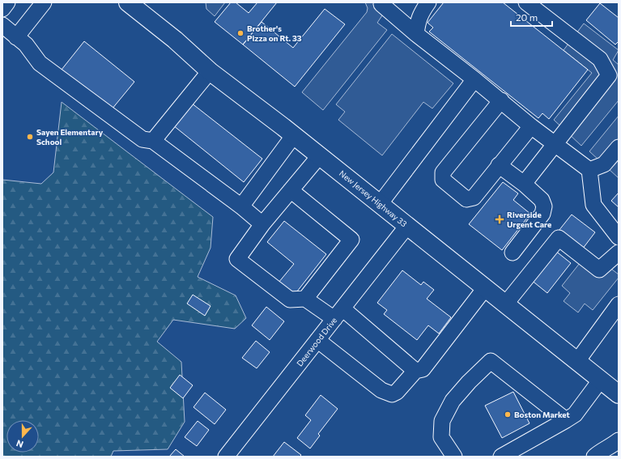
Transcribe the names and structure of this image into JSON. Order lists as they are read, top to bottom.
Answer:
{
  "streets": {
    "main road": ["New Jersey Highway 33"],
    "street": ["Deerwood Drive"]
  },
  "crossings": [
    ["New Jersey Highway 33", "Deerwood Drive"]
  ],
  "places": {
    "other": ["Brother's Pizza on Rt. 33", "Sayen Elementary School", "Boston Market"],
    "health": ["Riverside Urgent Care"]
  },
  "scale_bar": "20 m",
  "north": "bottom"
}
